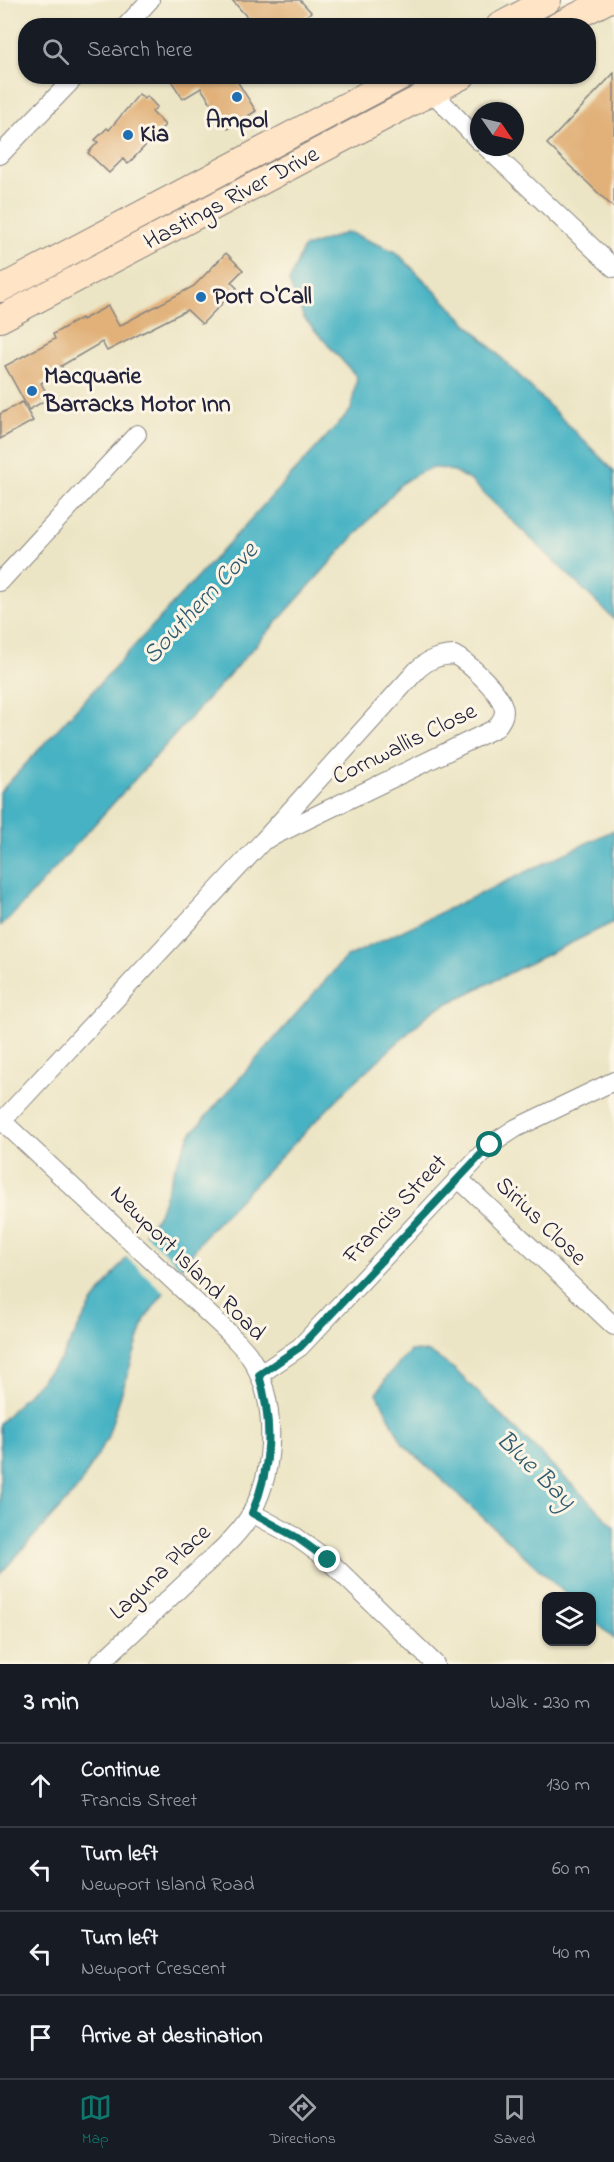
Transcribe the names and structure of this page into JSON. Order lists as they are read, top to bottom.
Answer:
{
  "streets": {
    "main road": ["Hastings River Drive"],
    "street": [
      "Cornwallis Close",
      "Francis Street",
      "Sirius Close",
      "Newport Island Road",
      "Laguna Place"
    ]
  },
  "crossings": [
    ["Cornwallis Close", "Newport Island Road"],
    ["Francis Street", "Sirius Close"],
    ["Francis Street", "Newport Island Road"],
    ["Newport Island Road", "Laguna Place"]
  ],
  "water": ["Southern Cove", "Blue Bay"],
  "places": [
    "Ampol",
    "Kia",
    "Port O'Call",
    "Macquarie Barracks Motor Inn"
  ],
  "north": "bottom right",
  "page": {
    "search": "Search here",
    "heading": ["3 min", "Walk · 230 m"],
    "list": [
      ["Continue", "Francis Street", "130 m"],
      ["Turn left", "Newport Island Road", "60 m"],
      ["Turn left", "Newport Crescent", "40 m"],
      "Arrive at destination"
    ],
    "nav": ["Map", "Directions", "Saved"]
  }
}
